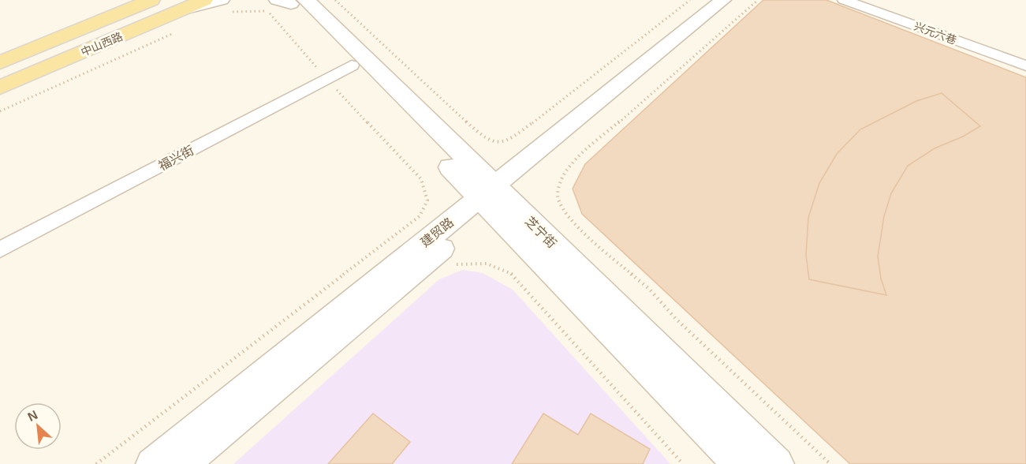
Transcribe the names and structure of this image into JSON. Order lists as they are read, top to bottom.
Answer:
{
  "streets": {
    "main road": ["中山西路", "芝宁街"],
    "street": ["兴元六巷", "福兴街", "建贸路"]
  },
  "crossings": [
    ["福兴街", "芝宁街"],
    ["建贸路", "芝宁街"]
  ],
  "north": "top left"
}
